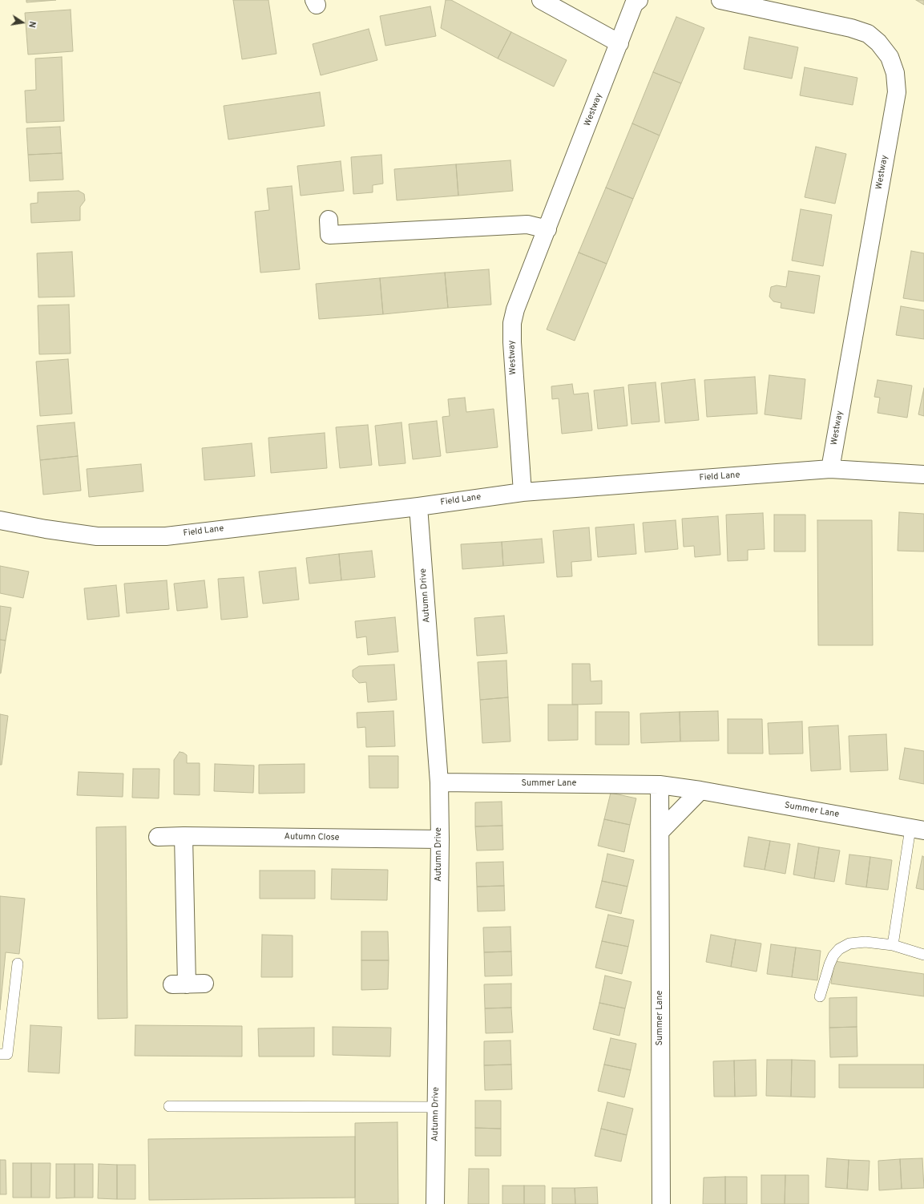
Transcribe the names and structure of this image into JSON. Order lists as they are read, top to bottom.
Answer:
{
  "streets": {
    "street": [
      "Westway",
      "Field Lane",
      "Autumn Drive",
      "Summer Lane",
      "Autumn Close"
    ]
  },
  "crossings": [
    ["Westway", "Field Lane"],
    ["Field Lane", "Autumn Drive"],
    ["Autumn Drive", "Summer Lane"],
    ["Autumn Drive", "Autumn Close"]
  ],
  "north": "right"
}
